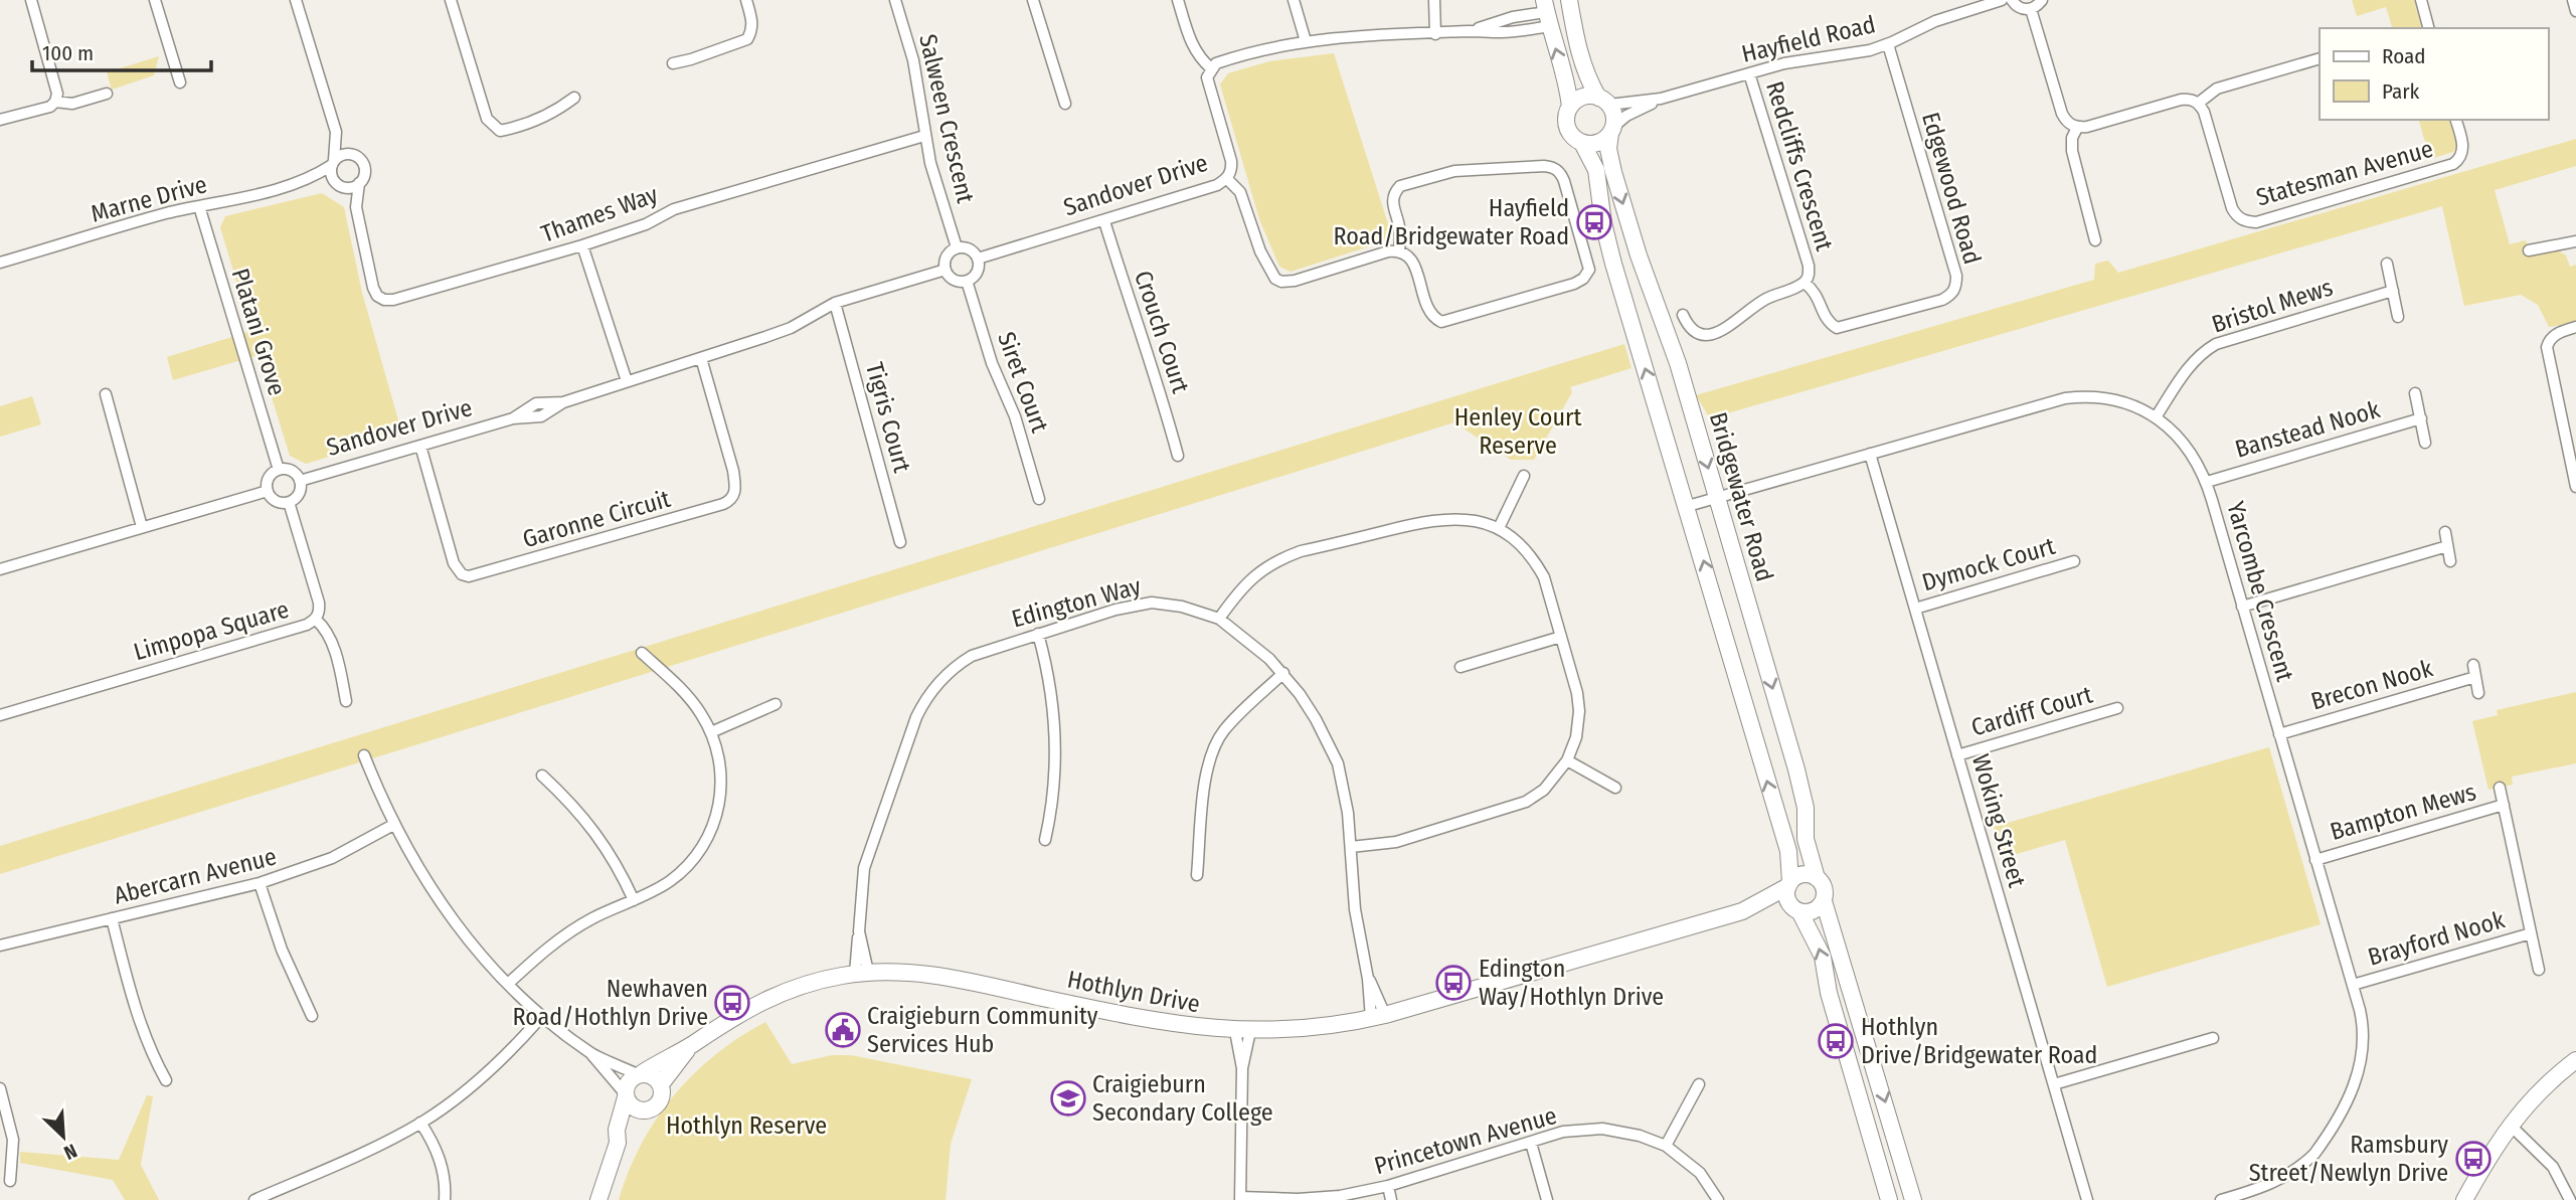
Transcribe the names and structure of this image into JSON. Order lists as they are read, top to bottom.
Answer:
{
  "streets": {
    "street": [
      "Hayfield Road",
      "Salween Crescent",
      "Redcliffs Crescent",
      "Statesman Avenue",
      "Sandover Drive",
      "Edgewood Road",
      "Marne Drive",
      "Thames Way",
      "Bristol Mews",
      "Platani Grove",
      "Crouch Court",
      "Siret Court",
      "Tigris Court",
      "Banstead Nook",
      "Bridgewater Road",
      "Garonne Circuit",
      "Dymock Court",
      "Yarcombe Crescent",
      "Edington Way",
      "Limpopa Square",
      "Brecon Nook",
      "Cardiff Court",
      "Bampton Mews",
      "Woking Street",
      "Abercarn Avenue",
      "Brayford Nook",
      "Hothlyn Drive",
      "Princetown Avenue"
    ]
  },
  "crossings": [
    ["Hayfield Road", "Redcliffs Crescent"],
    ["Hayfield Road", "Edgewood Road"],
    ["Hayfield Road", "Bridgewater Road"],
    ["Salween Crescent", "Sandover Drive"],
    ["Salween Crescent", "Thames Way"],
    ["Salween Crescent", "Siret Court"],
    ["Redcliffs Crescent", "Edgewood Road"],
    ["Sandover Drive", "Platani Grove"],
    ["Sandover Drive", "Crouch Court"],
    ["Sandover Drive", "Siret Court"],
    ["Sandover Drive", "Tigris Court"],
    ["Sandover Drive", "Garonne Circuit"],
    ["Sandover Drive", "Limpopa Square"],
    ["Marne Drive", "Thames Way"],
    ["Marne Drive", "Platani Grove"],
    ["Bristol Mews", "Yarcombe Crescent"],
    ["Platani Grove", "Limpopa Square"],
    ["Banstead Nook", "Yarcombe Crescent"],
    ["Bridgewater Road", "Yarcombe Crescent"],
    ["Bridgewater Road", "Hothlyn Drive"],
    ["Dymock Court", "Woking Street"],
    ["Yarcombe Crescent", "Brecon Nook"],
    ["Yarcombe Crescent", "Bampton Mews"],
    ["Yarcombe Crescent", "Woking Street"],
    ["Yarcombe Crescent", "Brayford Nook"],
    ["Edington Way", "Hothlyn Drive"],
    ["Cardiff Court", "Woking Street"],
    ["Bampton Mews", "Brayford Nook"]
  ],
  "parks": ["Henley Court Reserve", "Hothlyn Reserve"],
  "places": {
    "bus stop": [
      "Hayfield Road/Bridgewater Road",
      "Edington Way/Hothlyn Drive",
      "Newhaven Road/Hothlyn Drive",
      "Hothlyn Drive/Bridgewater Road",
      "Ramsbury Street/Newlyn Drive"
    ],
    "public building": ["Craigieburn Community Services Hub"],
    "school or university": ["Craigieburn Secondary College"]
  },
  "legend": ["Road", "Park"],
  "scale_bar": "100 m",
  "north": "bottom right"
}
